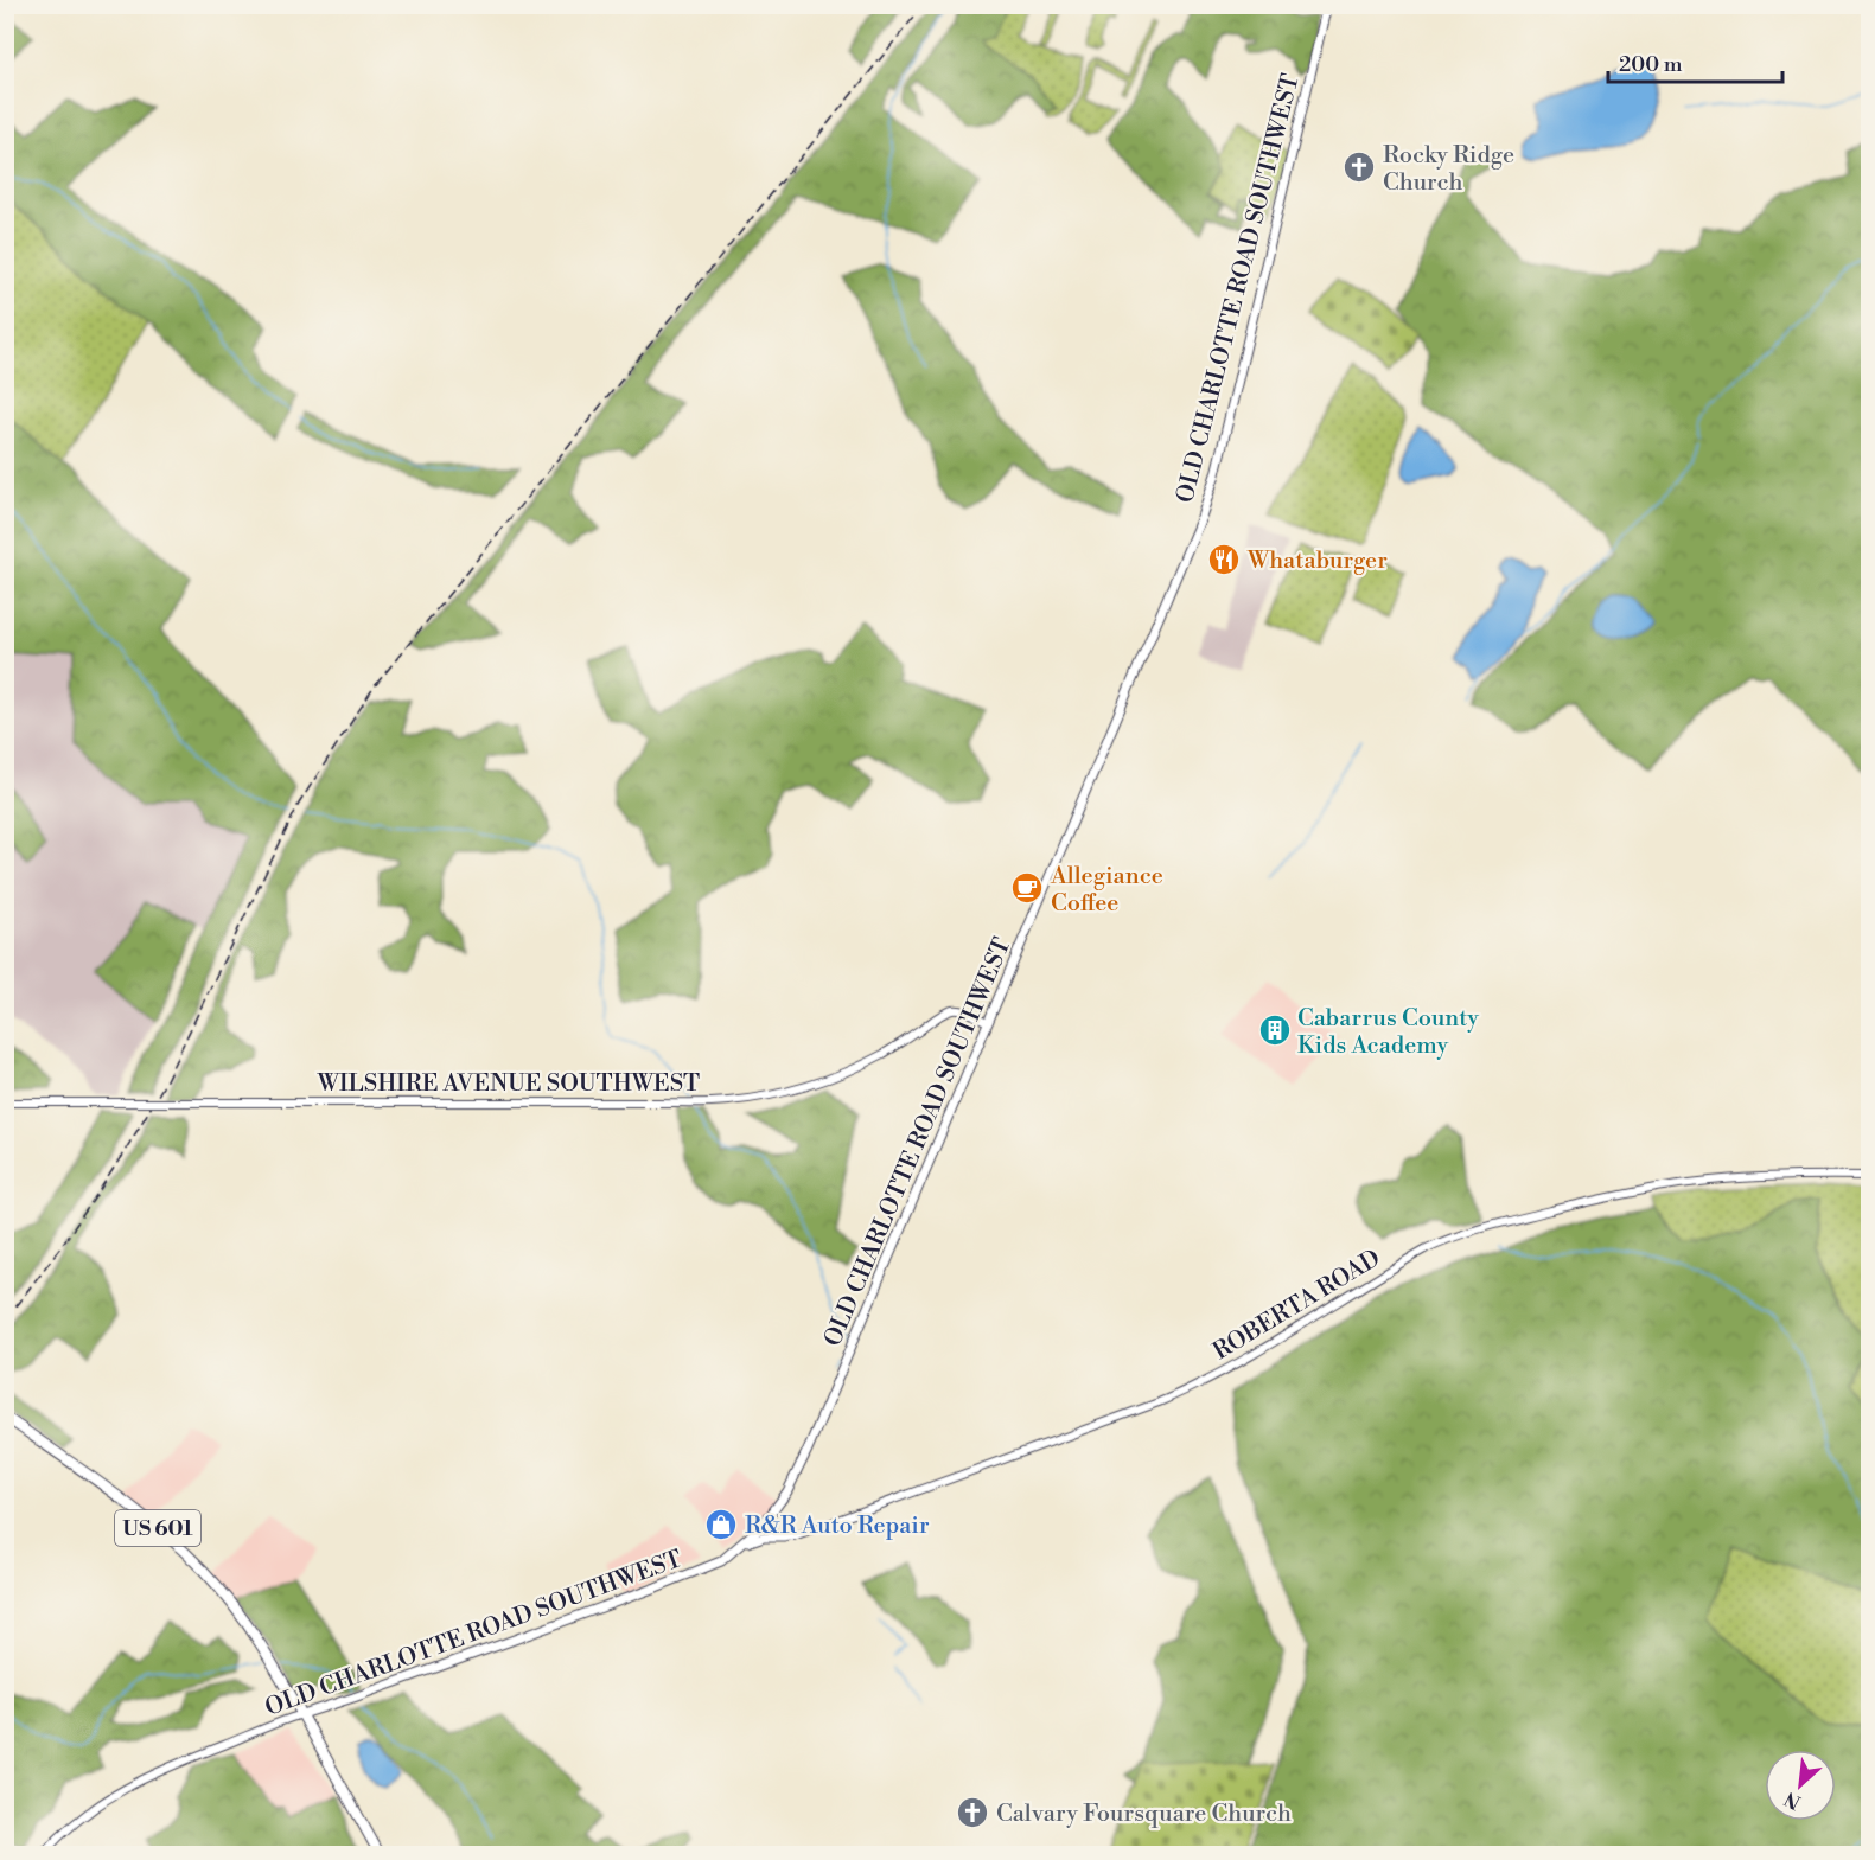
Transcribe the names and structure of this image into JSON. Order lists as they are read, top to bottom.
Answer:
{
  "streets": {
    "highway": ["US 601"],
    "main road": ["OLD CHARLOTTE ROAD SOUTHWEST"],
    "street": ["WILSHIRE AVENUE SOUTHWEST", "ROBERTA ROAD"]
  },
  "crossings": [
    ["OLD CHARLOTTE ROAD SOUTHWEST", "WILSHIRE AVENUE SOUTHWEST"],
    ["OLD CHARLOTTE ROAD SOUTHWEST", "US 601"]
  ],
  "places": {
    "church": ["Rocky Ridge Church", "Calvary Foursquare Church"],
    "restaurant": ["Whataburger"],
    "cafe": ["Allegiance Coffee"],
    "building": ["Cabarrus County Kids Academy"],
    "shop": ["R&R Auto Repair"]
  },
  "scale_bar": "200 m",
  "north": "bottom left"
}
